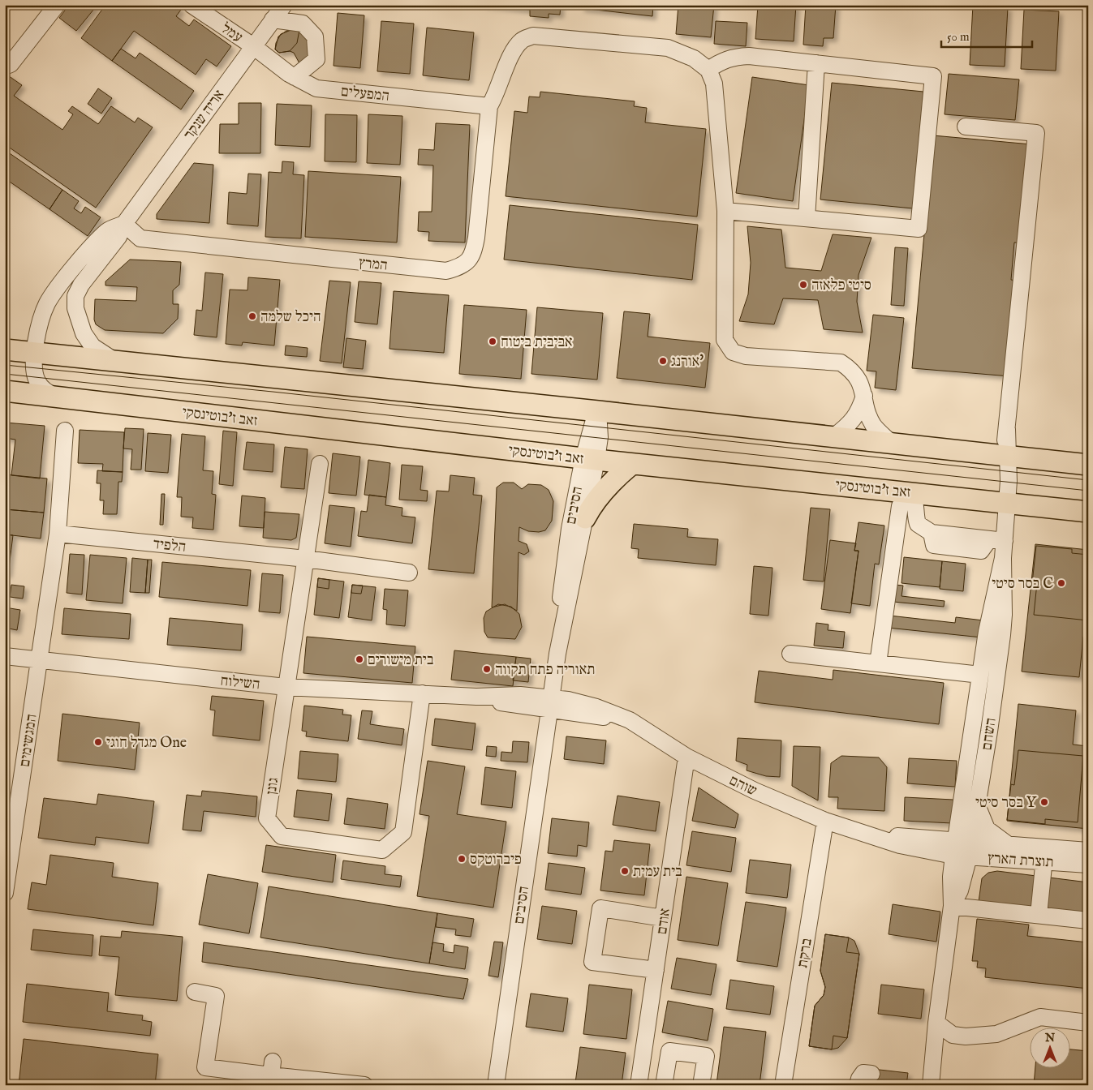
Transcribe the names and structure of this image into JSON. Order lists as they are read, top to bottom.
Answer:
{
  "streets": {
    "main road": ["זאב ז'בוטינסקי"],
    "street": [
      "עמל",
      "המפעלים",
      "אריה שנקר",
      "המרץ",
      "הסיבים",
      "הלפיד",
      "השילוח",
      "השחם",
      "המגשימים",
      "שוהם",
      "גונן",
      "תוצרת הארץ",
      "אודם",
      "ברקת"
    ]
  },
  "crossings": [
    ["עמל", "המפעלים"],
    ["עמל", "אריה שנקר"],
    ["המפעלים", "אריה שנקר"],
    ["המפעלים", "המרץ"],
    ["אריה שנקר", "המרץ"],
    ["אריה שנקר", "זאב ז'בוטינסקי"],
    ["זאב ז'בוטינסקי", "הסיבים"],
    ["זאב ז'בוטינסקי", "השחם"],
    ["הסיבים", "השילוח"],
    ["הסיבים", "שוהם"],
    ["הלפיד", "גונן"],
    ["השילוח", "המגשימים"],
    ["השילוח", "שוהם"],
    ["השילוח", "גונן"],
    ["השחם", "שוהם"],
    ["השחם", "תוצרת הארץ"],
    ["שוהם", "תוצרת הארץ"],
    ["שוהם", "אודם"],
    ["שוהם", "ברקת"]
  ],
  "places": [
    "סיטי פלאזה",
    "היכל שלמה",
    "אביבית ביטוח",
    "אורנג'",
    "בסר סיטי C",
    "בית מישורים",
    "תאוריה פתח תקווה",
    "מגדל חוגי One",
    "בסר סיטי Y",
    "פיברוטקס",
    "בית עמית"
  ],
  "scale_bar": "50 m",
  "north": "top"
}
